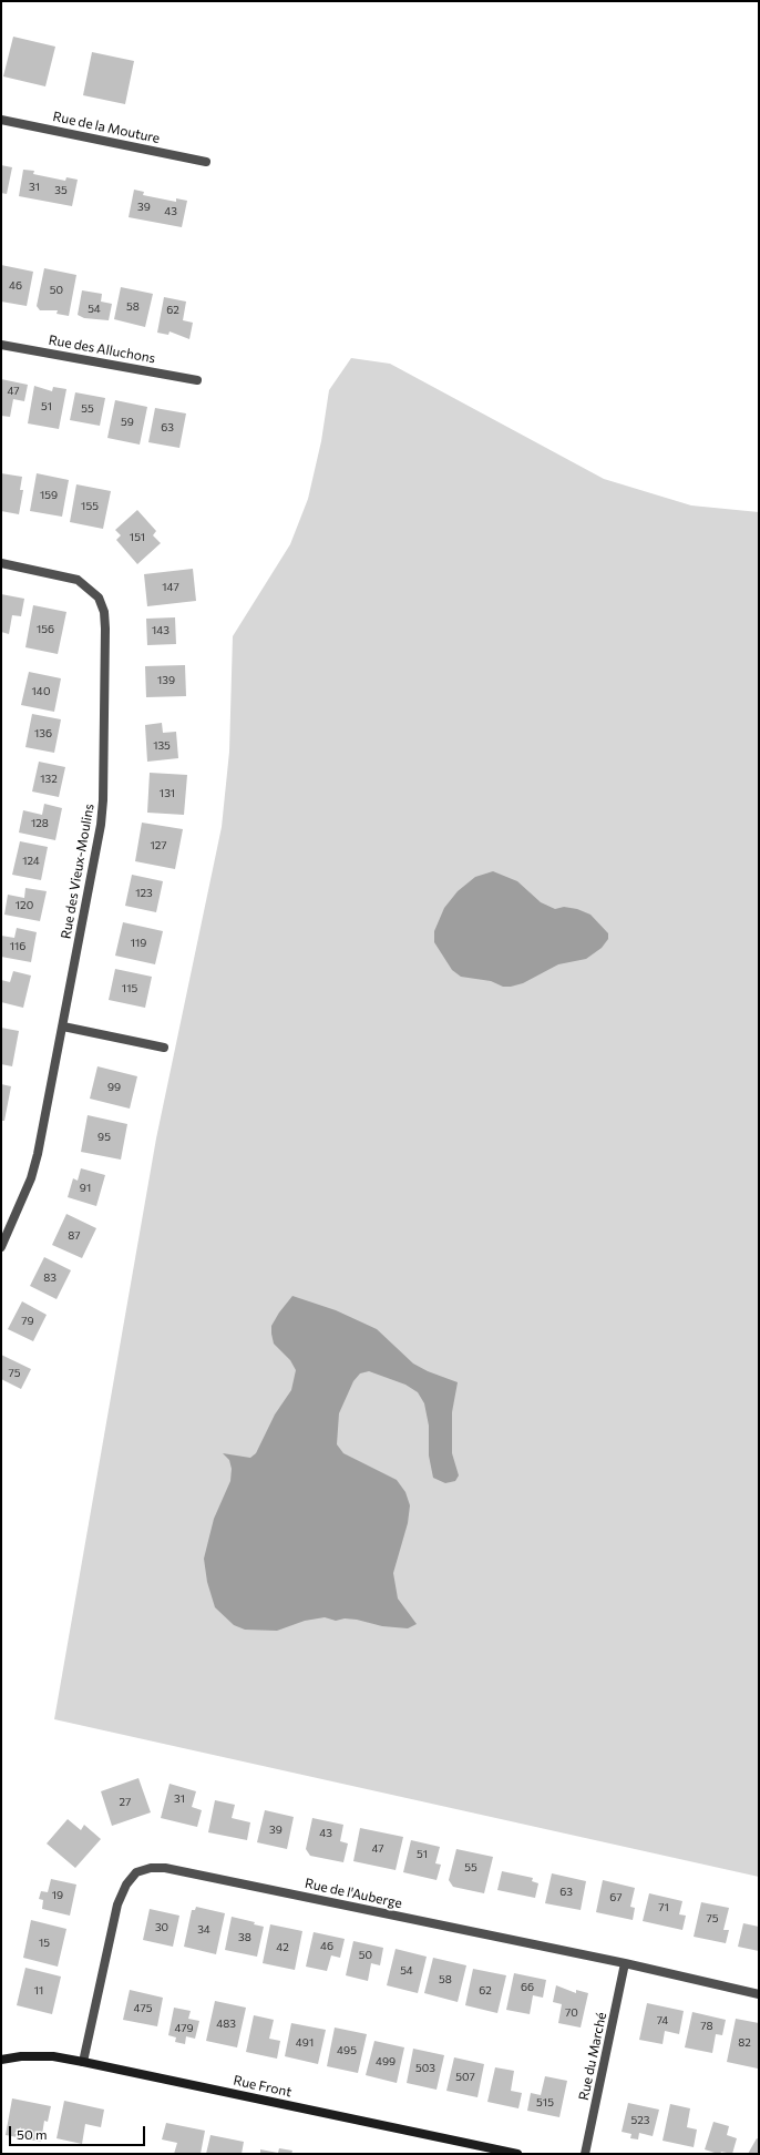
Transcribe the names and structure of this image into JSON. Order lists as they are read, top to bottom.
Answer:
{
  "streets": {
    "street": [
      "Rue de la Mouture",
      "Rue des Alluchons",
      "Rue des Vieux-Moulins",
      "Rue de l'Auberge",
      "Rue du Marché",
      "Rue Front"
    ]
  },
  "crossings": [
    ["Rue de l'Auberge", "Rue du Marché"],
    ["Rue de l'Auberge", "Rue Front"]
  ],
  "house_numbers": [
    "31",
    "35",
    "39",
    "43",
    "46",
    "50",
    "58",
    "54",
    "62",
    "47",
    "51",
    "55",
    "59",
    "63",
    "159",
    "155",
    "151",
    "147",
    "156",
    "143",
    "139",
    "140",
    "136",
    "135",
    "132",
    "131",
    "128",
    "127",
    "124",
    "123",
    "120",
    "119",
    "116",
    "115",
    "99",
    "95",
    "91",
    "87",
    "83",
    "79",
    "75",
    "31",
    "27",
    "39",
    "43",
    "47",
    "51",
    "55",
    "63",
    "19",
    "67",
    "71",
    "75",
    "30",
    "34",
    "38",
    "15",
    "46",
    "42",
    "50",
    "54",
    "58",
    "66",
    "11",
    "62",
    "475",
    "70",
    "74",
    "483",
    "78",
    "479",
    "491",
    "82",
    "495",
    "499",
    "503",
    "507",
    "515",
    "523"
  ],
  "scale_bar": "50 m"
}
